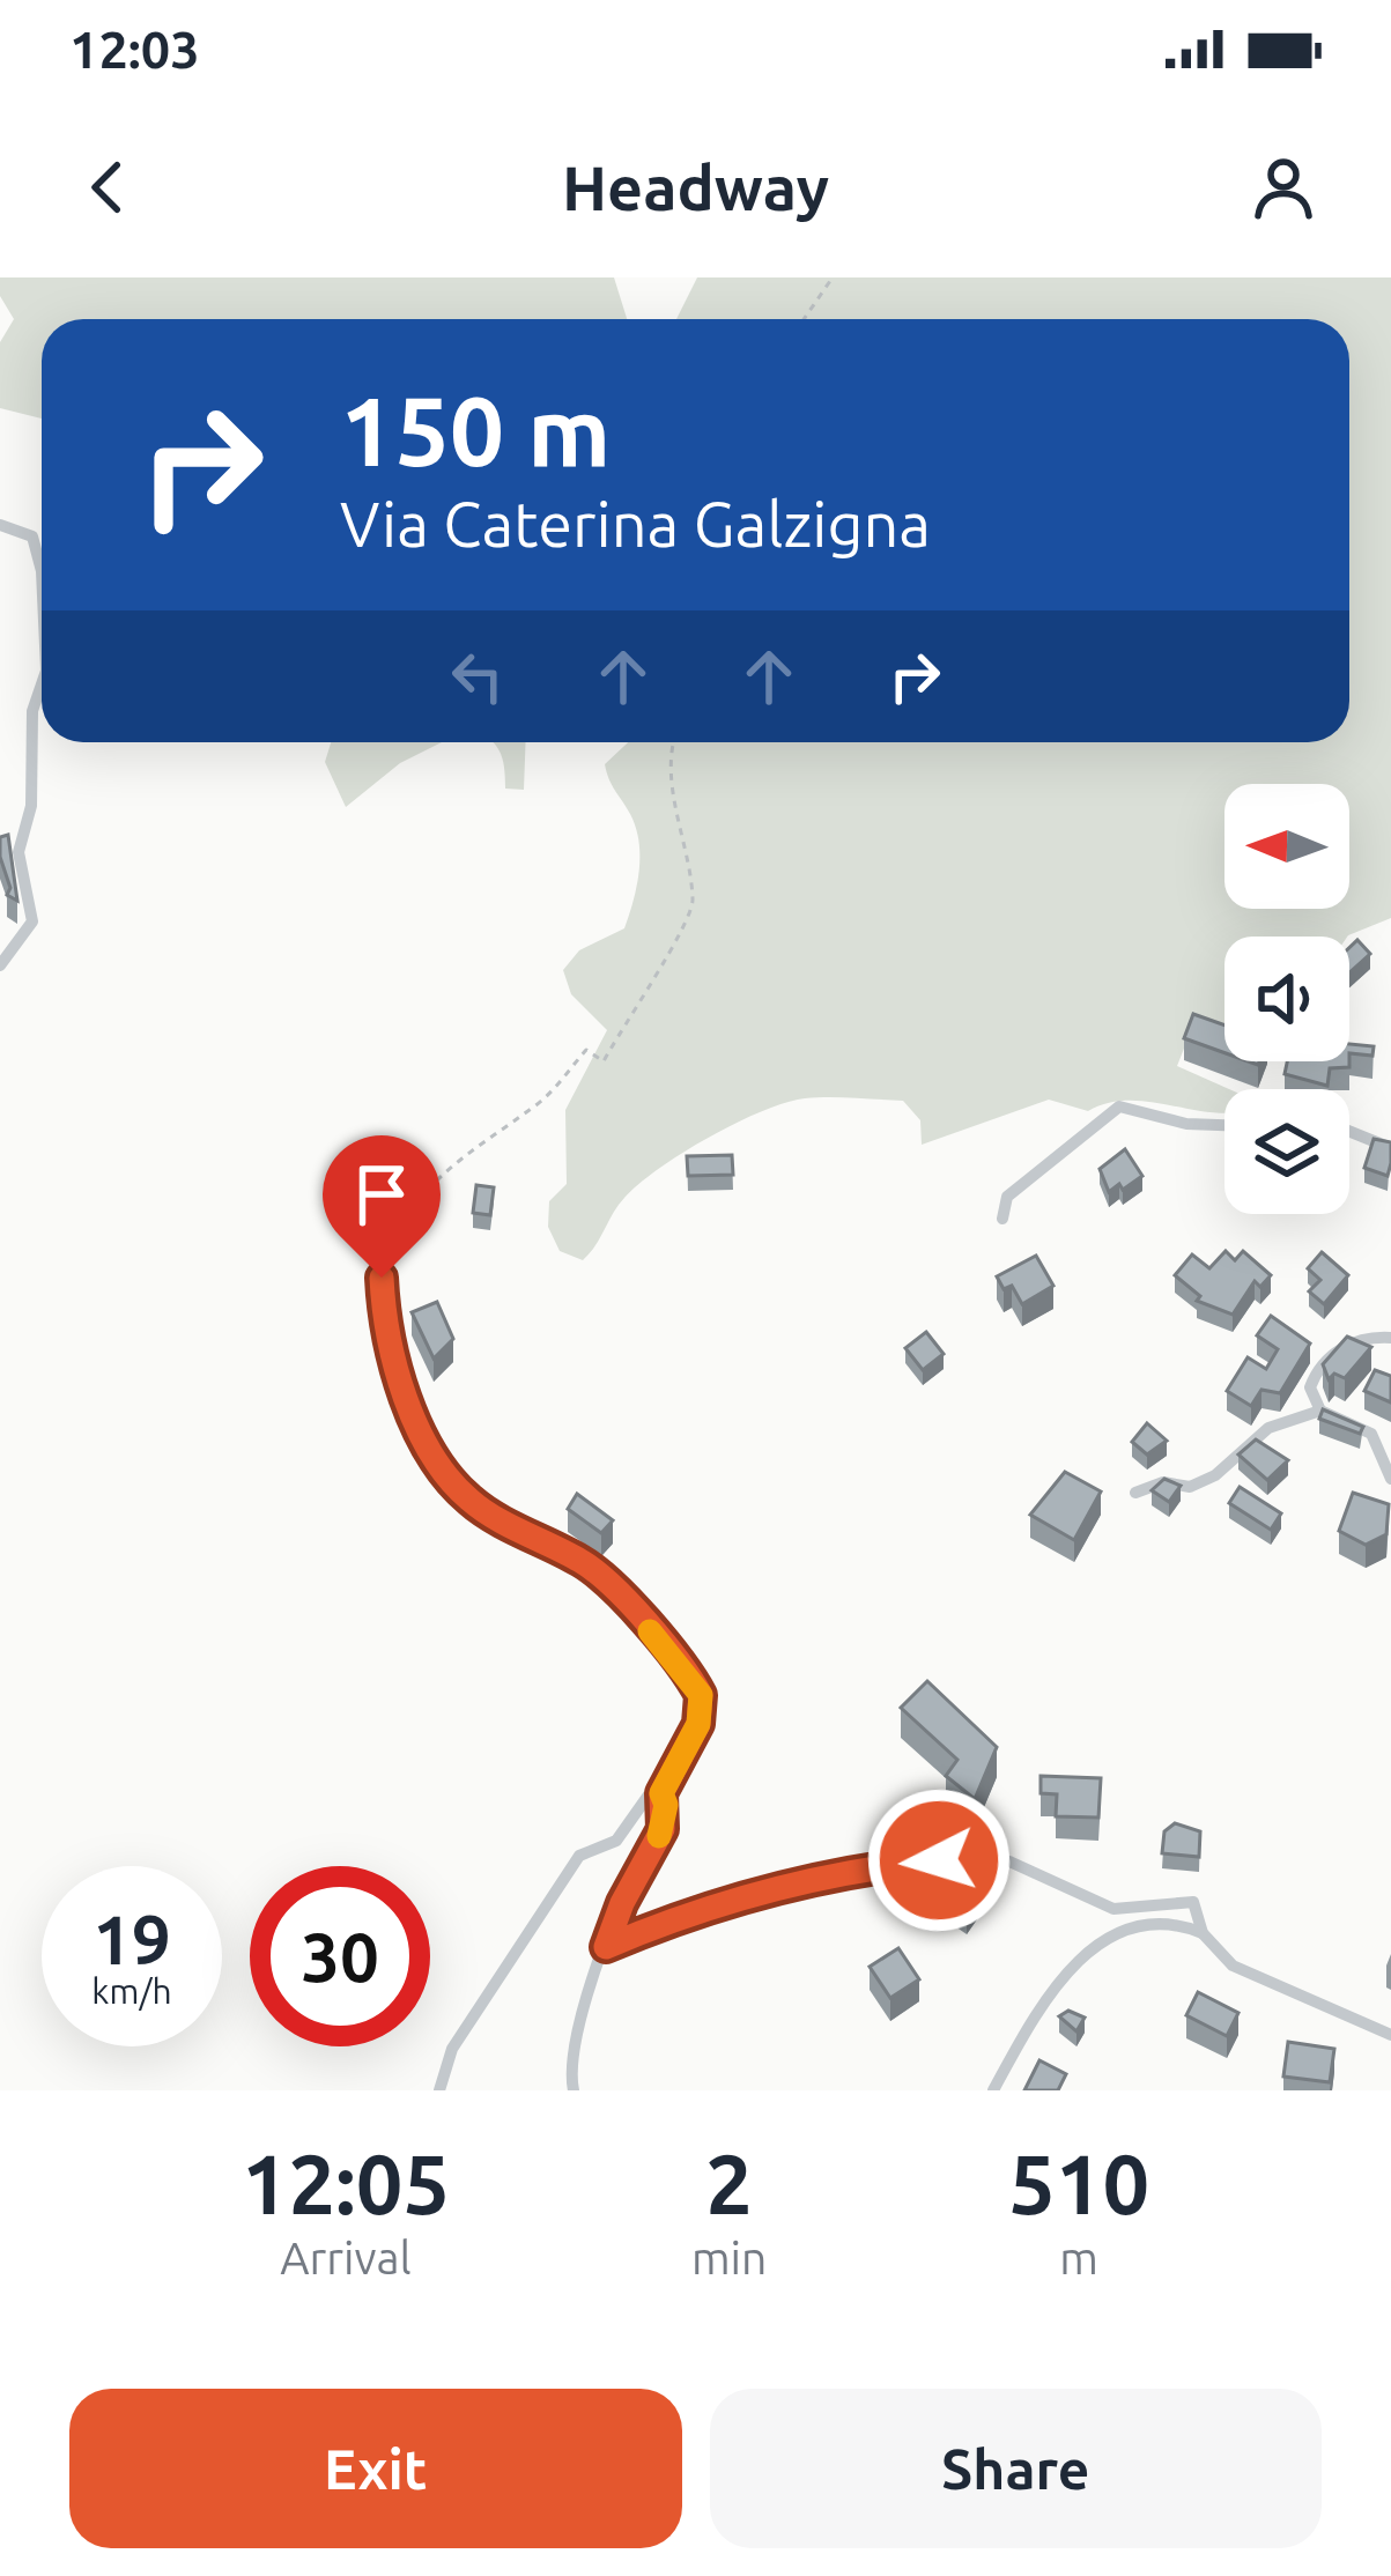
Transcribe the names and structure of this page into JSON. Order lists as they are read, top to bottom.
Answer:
{
  "north": "left",
  "page": {
    "status": "12:03",
    "header": "Headway",
    "turn": ["150 m", "Via Caterina Galzigna"],
    "speed": "19 km/h",
    "limit": "30",
    "eta": [
      "12:05",
      "Arrival",
      "2",
      "min",
      "510",
      "m"
    ],
    "buttons": ["Exit", "Share"]
  }
}
